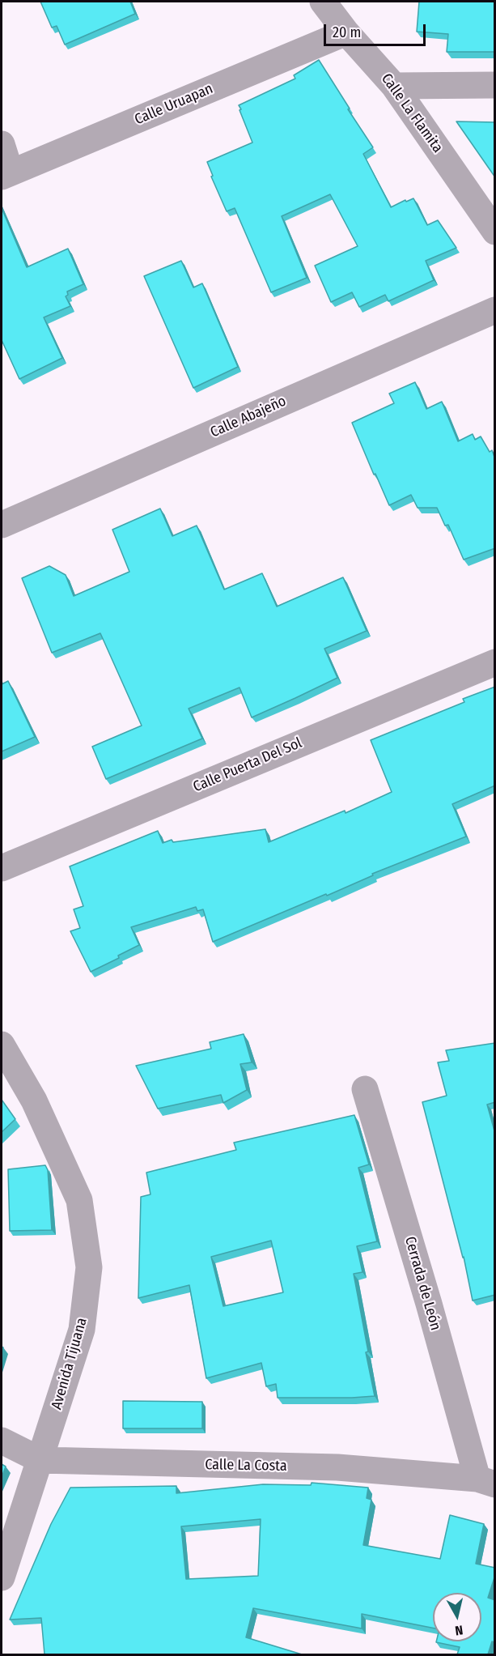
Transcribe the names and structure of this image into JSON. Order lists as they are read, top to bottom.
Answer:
{
  "streets": {
    "street": [
      "Calle Uruapan",
      "Calle La Flamita",
      "Calle Abajeño",
      "Calle Puerta Del Sol",
      "Cerrada de León",
      "Avenida Tijuana",
      "Calle La Costa"
    ]
  },
  "crossings": [
    ["Calle Uruapan", "Calle La Flamita"],
    ["Cerrada de León", "Calle La Costa"],
    ["Avenida Tijuana", "Calle La Costa"]
  ],
  "scale_bar": "20 m",
  "north": "bottom"
}
